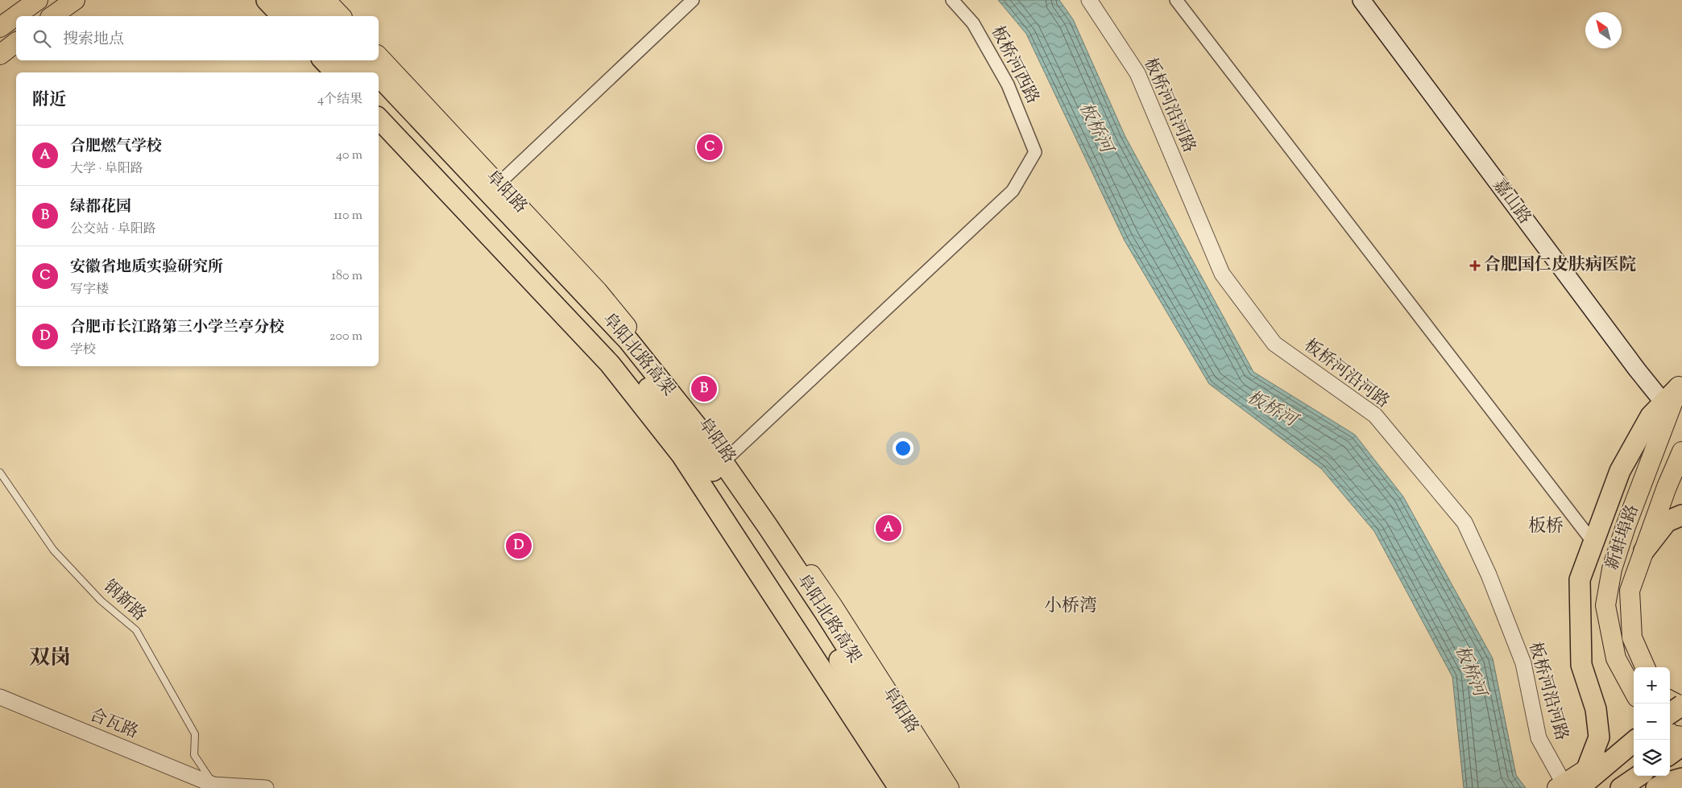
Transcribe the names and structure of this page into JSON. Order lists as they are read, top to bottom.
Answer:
{
  "streets": {
    "highway": ["阜阳北路高架"],
    "main road": ["阜阳路", "嘉山路", "新蚌埠路"],
    "street": ["板桥河西路", "板桥河沿河路", "合瓦路"],
    "lane": ["钢新路"]
  },
  "crossings": [
    ["板桥河西路", "阜阳路"],
    ["钢新路", "合瓦路"]
  ],
  "districts": ["板桥", "小桥湾", "双岗"],
  "water": ["板桥河"],
  "places": {
    "health": ["合肥国仁皮肤病医院"]
  },
  "north": "top left",
  "page": {
    "search": "搜索地点",
    "heading": ["附近", "4个结果"],
    "list": [
      {
        "mark": "A",
        "name": "合肥燃气学校",
        "note": "大学 · 阜阳路",
        "value": "40 m"
      },
      {
        "mark": "B",
        "name": "绿都花园",
        "note": "公交站 · 阜阳路",
        "value": "110 m"
      },
      {
        "mark": "C",
        "name": "安徽省地质实验研究所",
        "note": "写字楼",
        "value": "180 m"
      },
      {
        "mark": "D",
        "name": "合肥市长江路第三小学兰亭分校",
        "note": "学校",
        "value": "200 m"
      }
    ],
    "pins": [
      "C",
      "B",
      "A",
      "D"
    ],
    "map_buttons": ["+", "−"]
  }
}
